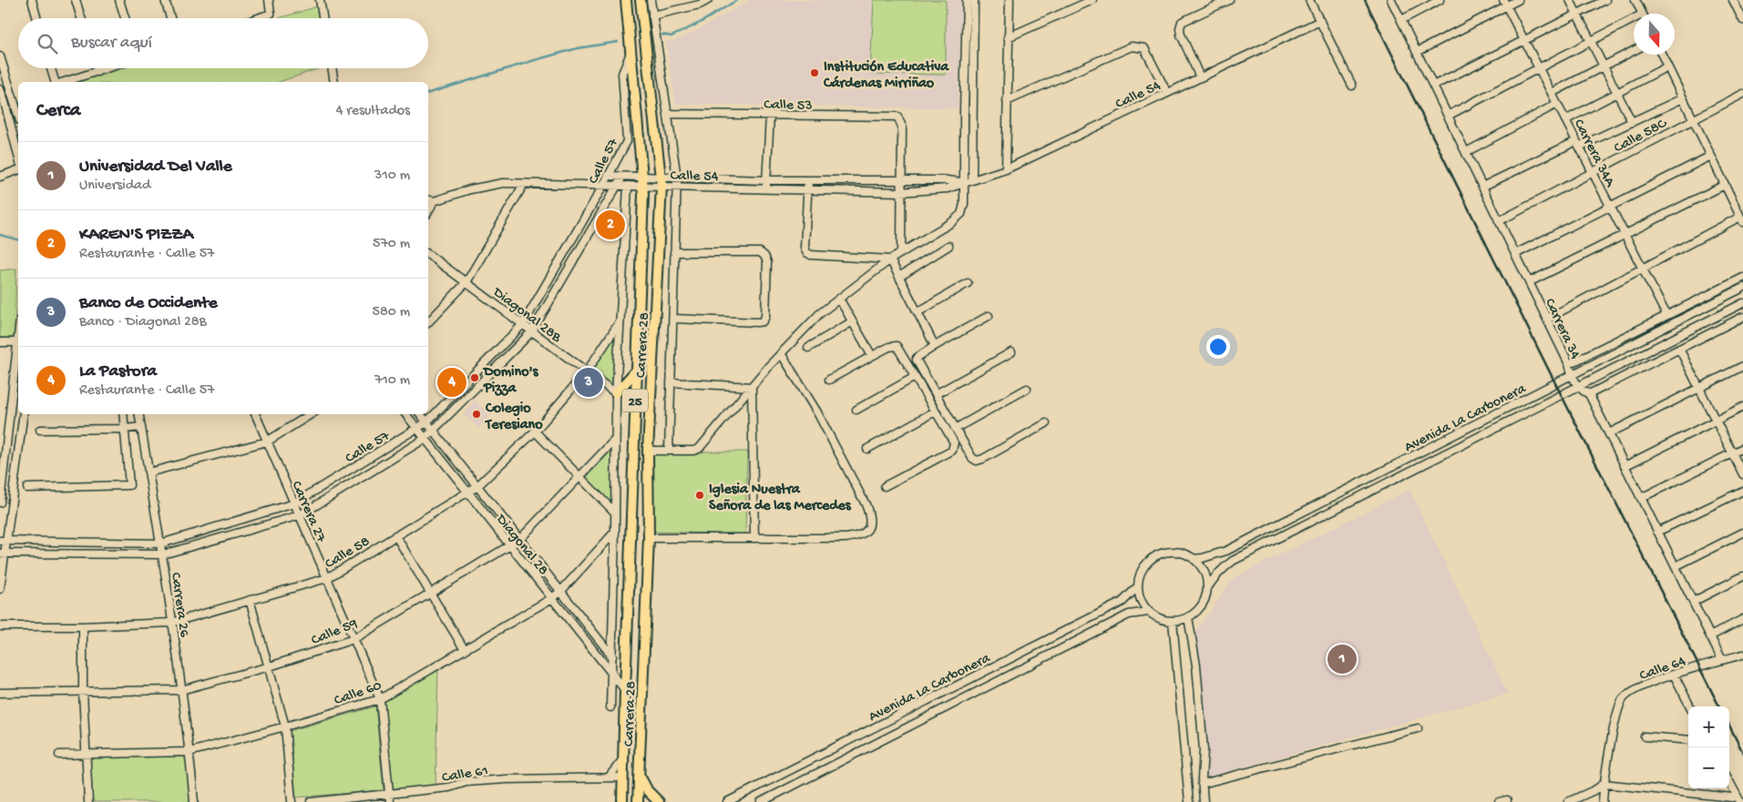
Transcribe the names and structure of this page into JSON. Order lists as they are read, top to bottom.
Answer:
{
  "streets": {
    "main road": ["Carrera 28", "25"],
    "street": [
      "Calle 54",
      "Calle 53",
      "Calle 58C",
      "Carrera 34A",
      "Calle 57",
      "Diagonal 28B",
      "Carrera 34",
      "Avenida La Carbonera",
      "Carrera 27",
      "Diagonal 28",
      "Calle 58",
      "Carrera 26",
      "Calle 59",
      "Calle 64",
      "Calle 60",
      "Calle 61"
    ]
  },
  "crossings": [
    ["Calle 54", "Calle 53"],
    ["Calle 54", "Calle 57"],
    ["Calle 54", "Carrera 28"],
    ["Calle 58C", "Carrera 34A"],
    ["Calle 58C", "Carrera 34"],
    ["Calle 57", "Diagonal 28B"],
    ["Calle 57", "Carrera 28"],
    ["Calle 57", "Carrera 27"],
    ["Calle 57", "Diagonal 28"],
    ["Calle 57", "Carrera 26"],
    ["Diagonal 28B", "Carrera 28"],
    ["Diagonal 28B", "Calle 58"],
    ["Carrera 34", "Avenida La Carbonera"],
    ["Carrera 34", "Calle 64"],
    ["Carrera 28", "Diagonal 28"],
    ["Carrera 28", "Calle 58"],
    ["Carrera 28", "Calle 59"],
    ["Carrera 28", "Calle 60"],
    ["Carrera 28", "Calle 61"],
    ["Carrera 27", "Calle 58"],
    ["Carrera 27", "Calle 59"],
    ["Carrera 27", "Calle 60"],
    ["Carrera 27", "Calle 61"],
    ["Diagonal 28", "Calle 58"],
    ["Diagonal 28", "Calle 59"],
    ["Diagonal 28", "Calle 60"],
    ["Calle 58", "Carrera 26"],
    ["Carrera 26", "Calle 59"],
    ["Carrera 26", "Calle 60"]
  ],
  "places": [
    "Institución Educativa Cárdenas Mirriñao",
    "Domino's Pizza",
    "Colegio Teresiano",
    "Iglesia Nuestra Señora de las Mercedes"
  ],
  "north": "bottom",
  "page": {
    "search": "Buscar aquí",
    "heading": ["Cerca", "4 resultados"],
    "list": [
      {
        "mark": "1",
        "name": "Universidad Del Valle",
        "note": "Universidad",
        "value": "310 m"
      },
      {
        "mark": "2",
        "name": "KAREN'S PIZZA",
        "note": "Restaurante · Calle 57",
        "value": "570 m"
      },
      {
        "mark": "3",
        "name": "Banco de Occidente",
        "note": "Banco · Diagonal 28B",
        "value": "580 m"
      },
      {
        "mark": "4",
        "name": "La Pastora",
        "note": "Restaurante · Calle 57",
        "value": "710 m"
      }
    ],
    "pins": [
      "2",
      "3",
      "4",
      "1"
    ],
    "map_buttons": ["+", "−"]
  }
}
